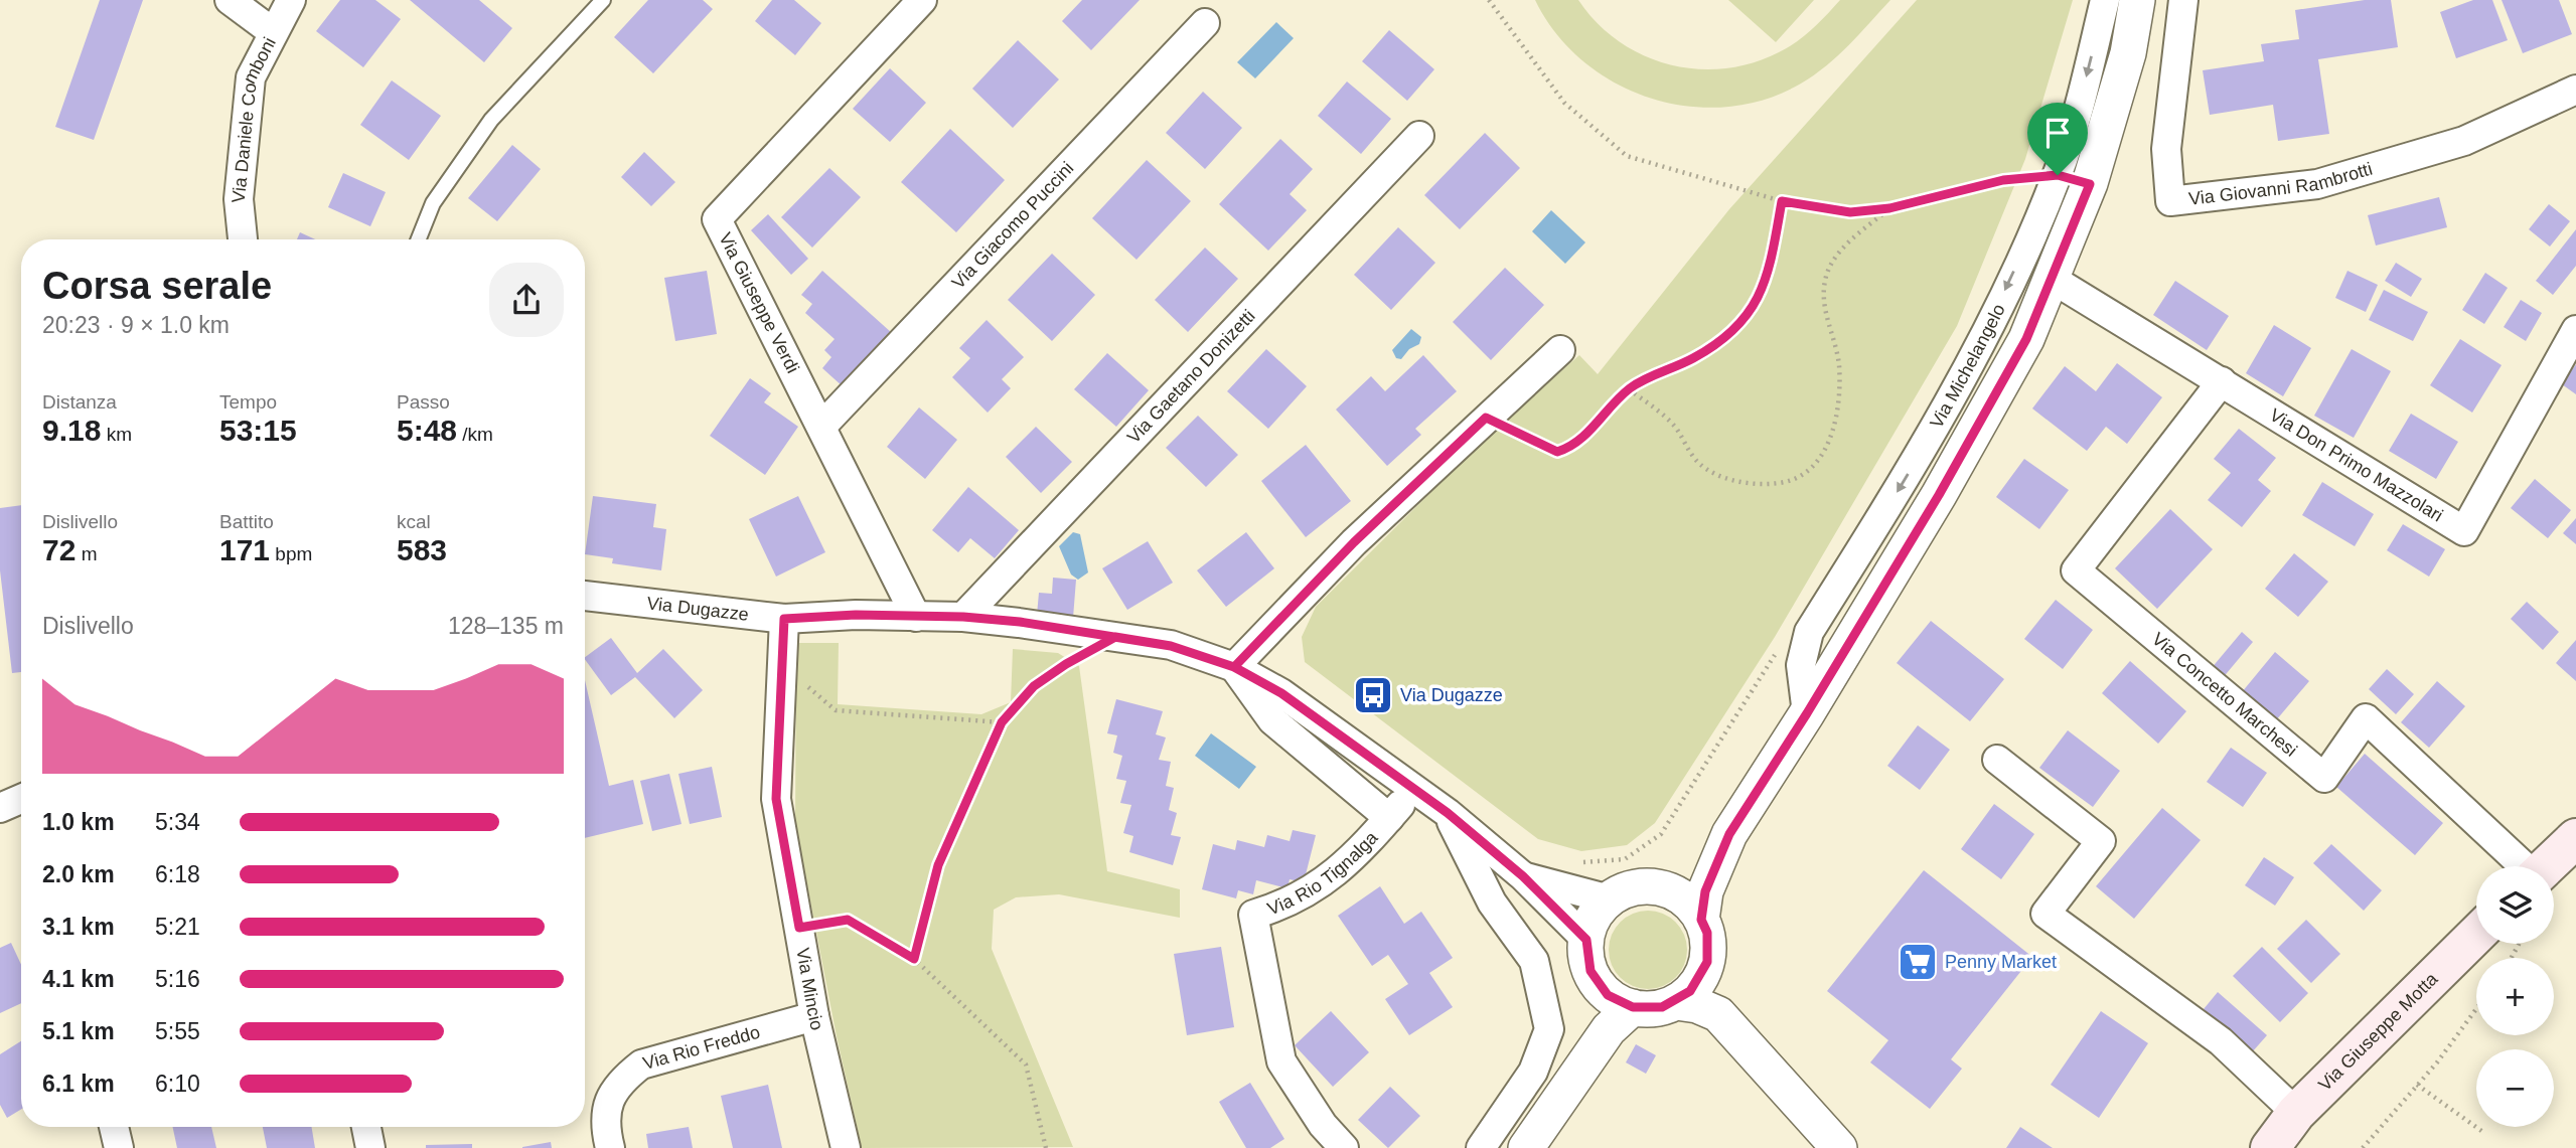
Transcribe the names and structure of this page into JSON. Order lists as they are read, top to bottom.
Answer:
{
  "streets": {
    "main road": ["Via Giuseppe Motta"],
    "street": [
      "Via Daniele Comboni",
      "Via Giovanni Rambrotti",
      "Via Giacomo Puccini",
      "Via Giuseppe Verdi",
      "Via Michelangelo",
      "Via Gaetano Donizetti",
      "Via Don Primo Mazzolari",
      "Via Dugazze",
      "Via Concetto Marchesi",
      "Via Rio Tignalga",
      "Via Mincio",
      "Via Rio Freddo"
    ]
  },
  "crossings": [
    ["Via Giacomo Puccini", "Via Giuseppe Verdi"],
    ["Via Giuseppe Verdi", "Via Dugazze"],
    ["Via Michelangelo", "Via Don Primo Mazzolari"],
    ["Via Michelangelo", "Via Dugazze"],
    ["Via Gaetano Donizetti", "Via Dugazze"],
    ["Via Don Primo Mazzolari", "Via Concetto Marchesi"],
    ["Via Dugazze", "Via Rio Tignalga"],
    ["Via Dugazze", "Via Mincio"],
    ["Via Mincio", "Via Rio Freddo"]
  ],
  "places": {
    "bus stop": ["Via Dugazze"],
    "supermarket": ["Penny Market"]
  },
  "page": {
    "heading": ["Corsa serale", "20:23 · 9 × 1.0 km"],
    "stats": [
      ["Distanza", "9.18 km"],
      ["Tempo", "53:15"],
      ["Passo", "5:48 /km"],
      ["Dislivello", "72 m"],
      ["Battito", "171 bpm"],
      ["kcal", "583"]
    ],
    "chart": ["Dislivello", "128–135 m"],
    "list": [
      {
        "name": "1.0 km",
        "note": "5:34"
      },
      {
        "name": "2.0 km",
        "note": "6:18"
      },
      {
        "name": "3.1 km",
        "note": "5:21"
      },
      {
        "name": "4.1 km",
        "note": "5:16"
      },
      {
        "name": "5.1 km",
        "note": "5:55"
      },
      {
        "name": "6.1 km",
        "note": "6:10"
      }
    ],
    "map_buttons": ["+", "−"]
  }
}
